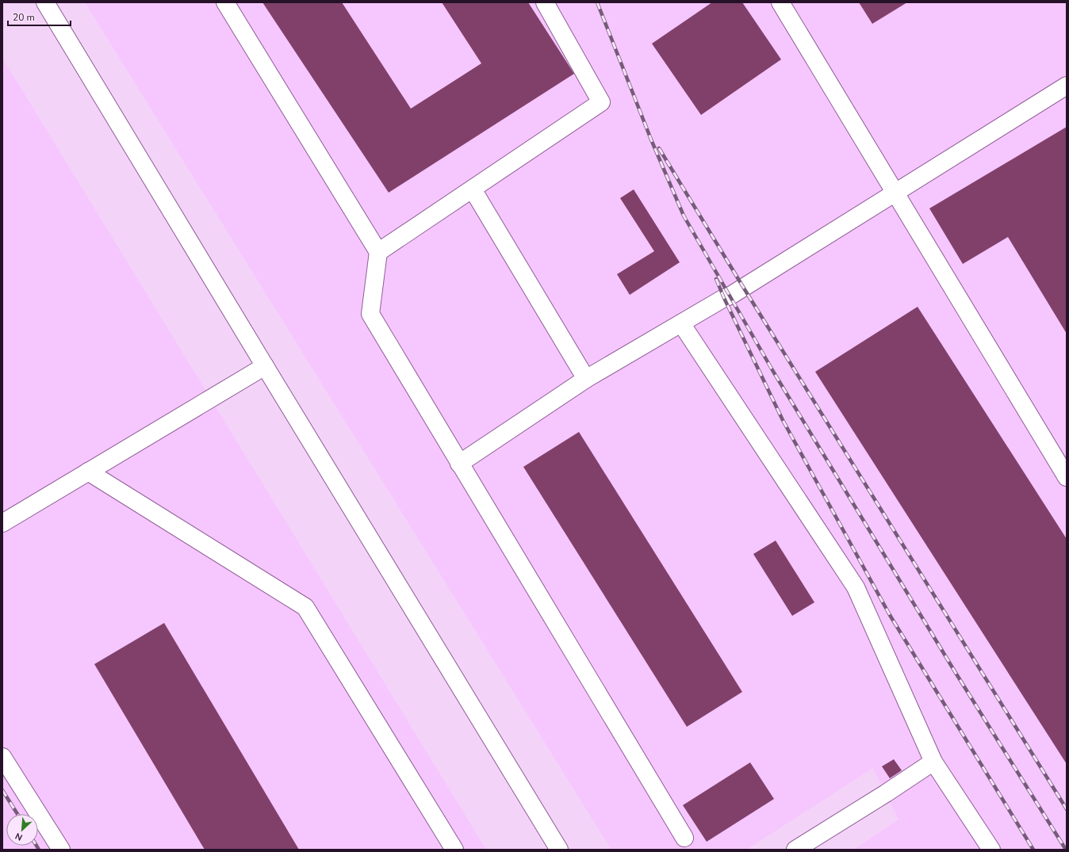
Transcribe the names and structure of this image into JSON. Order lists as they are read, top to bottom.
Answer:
{
  "scale_bar": "20 m",
  "north": "bottom left"
}
